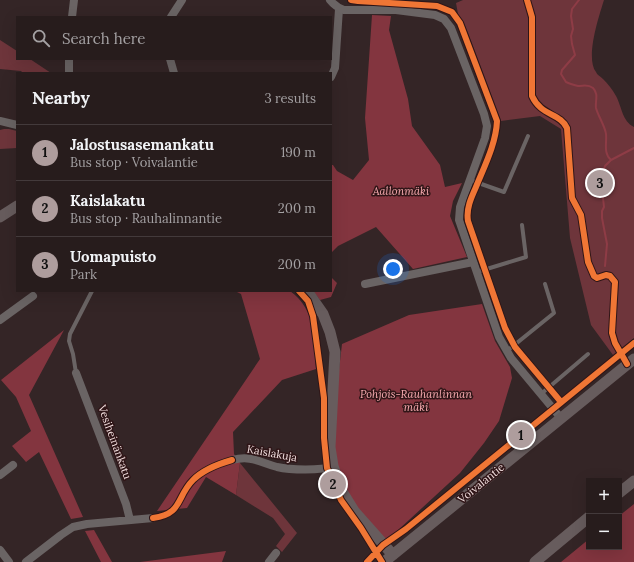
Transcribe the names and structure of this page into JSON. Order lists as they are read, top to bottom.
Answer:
{
  "streets": {
    "street": ["Vesiheinänkatu", "Kaislakuja", "Voivalantie"]
  },
  "parks": ["Aallonmäki", "Pohjois-Rauhanlinnan mäki"],
  "page": {
    "search": "Search here",
    "heading": ["Nearby", "3 results"],
    "list": [
      {
        "mark": "1",
        "name": "Jalostusasemankatu",
        "note": "Bus stop · Voivalantie",
        "value": "190 m"
      },
      {
        "mark": "2",
        "name": "Kaislakatu",
        "note": "Bus stop · Rauhalinnantie",
        "value": "200 m"
      },
      {
        "mark": "3",
        "name": "Uomapuisto",
        "note": "Park",
        "value": "200 m"
      }
    ],
    "pins": ["3", "1", "2"],
    "map_buttons": ["+", "−"]
  }
}
